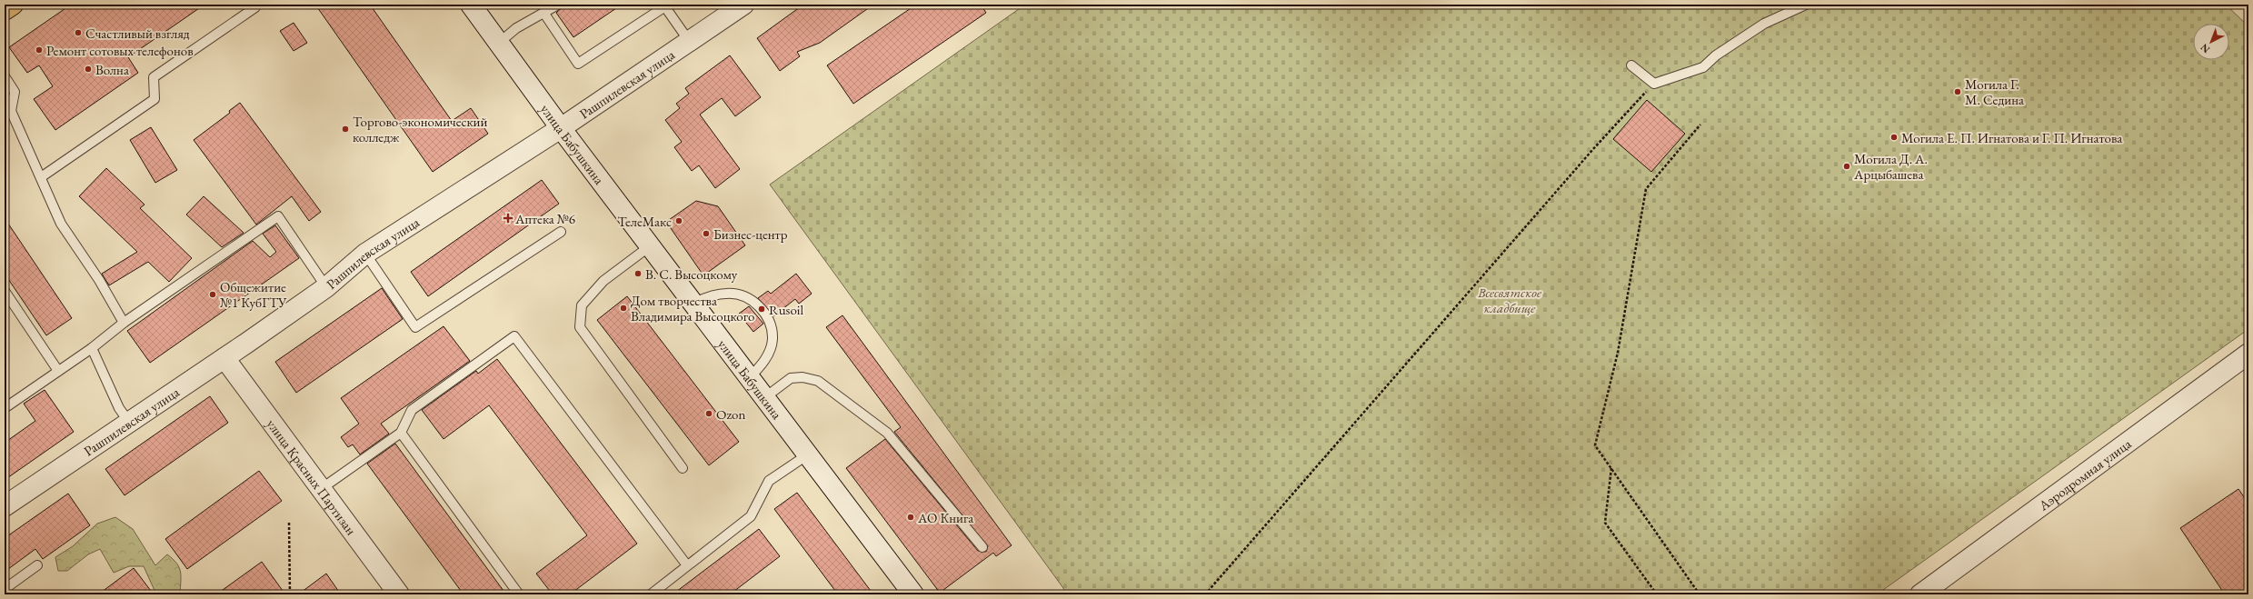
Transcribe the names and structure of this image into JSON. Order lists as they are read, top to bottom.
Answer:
{
  "streets": {
    "street": [
      "Рашпилевская улица",
      "улица Бабушкина",
      "Аэродромная улица",
      "улица Красных Партизан"
    ]
  },
  "crossings": [
    ["Рашпилевская улица", "улица Бабушкина"],
    ["Рашпилевская улица", "улица Красных Партизан"]
  ],
  "parks": ["Всесвятское кладбище"],
  "places": {
    "other": [
      "Счастливый взгляд",
      "Ремонт сотовых телефонов",
      "Волна",
      "Могила Г. М. Седина",
      "Торгово-экономический колледж",
      "Могила Е. П. Игнатова и Г. П. Игнатова",
      "Могила Д. А. Арцыбашева",
      "ТелеМакс",
      "Бизнес-центр",
      "В. С. Высоцкому",
      "Общежитие №1 КубГТУ",
      "Дом творчества Владимира Высоцкого",
      "Rusoil",
      "Ozon",
      "АО Книга"
    ],
    "health": ["Аптека №6"]
  },
  "north": "bottom left"
}
